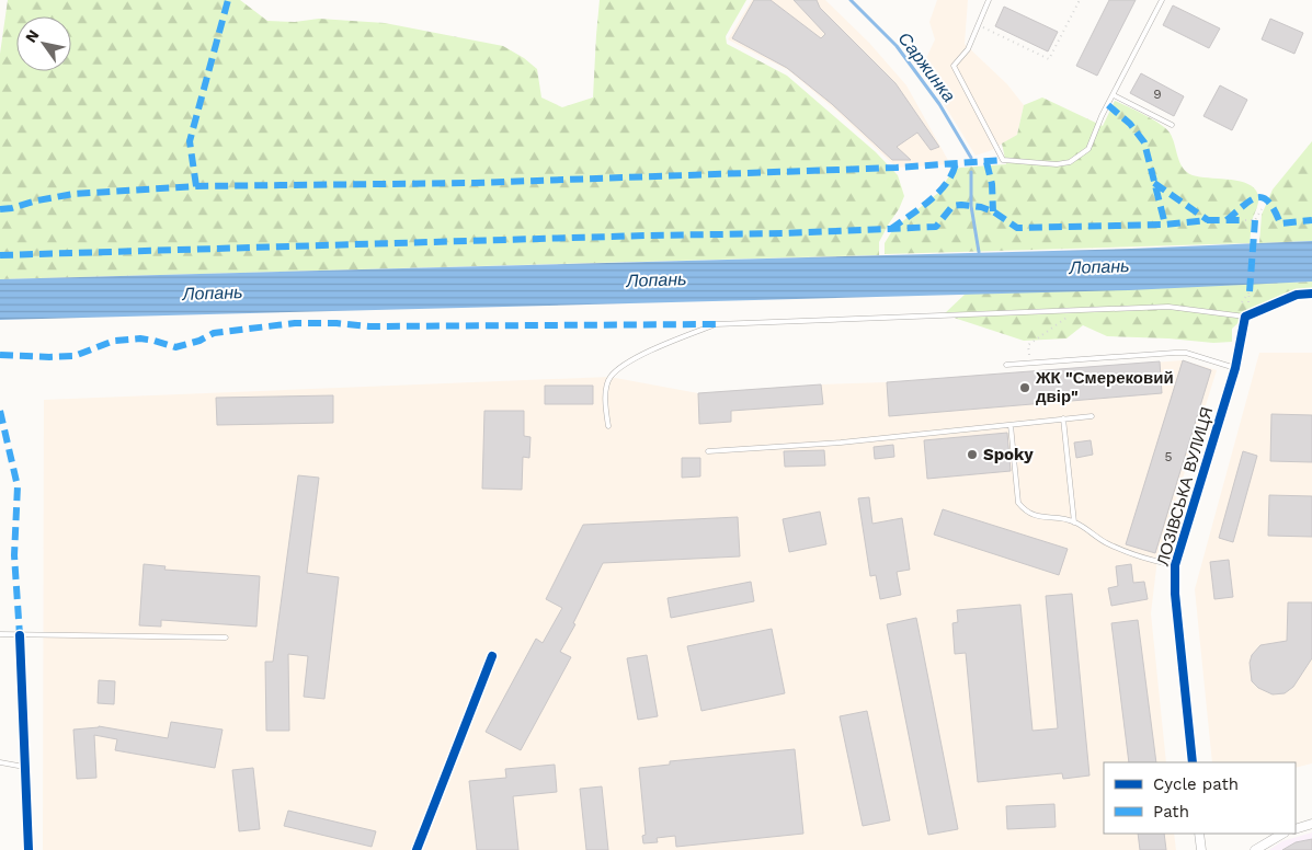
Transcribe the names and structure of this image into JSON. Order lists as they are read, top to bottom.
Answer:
{
  "streets": {
    "street": ["ЛОЗІВСЬКА ВУЛИЦЯ"]
  },
  "water": ["Саржинка", "Лопань"],
  "places": ["ЖК \"Смерековий двір\"", "Spoky"],
  "house_numbers": ["9", "5"],
  "legend": ["Cycle path", "Path"],
  "north": "top left"
}
